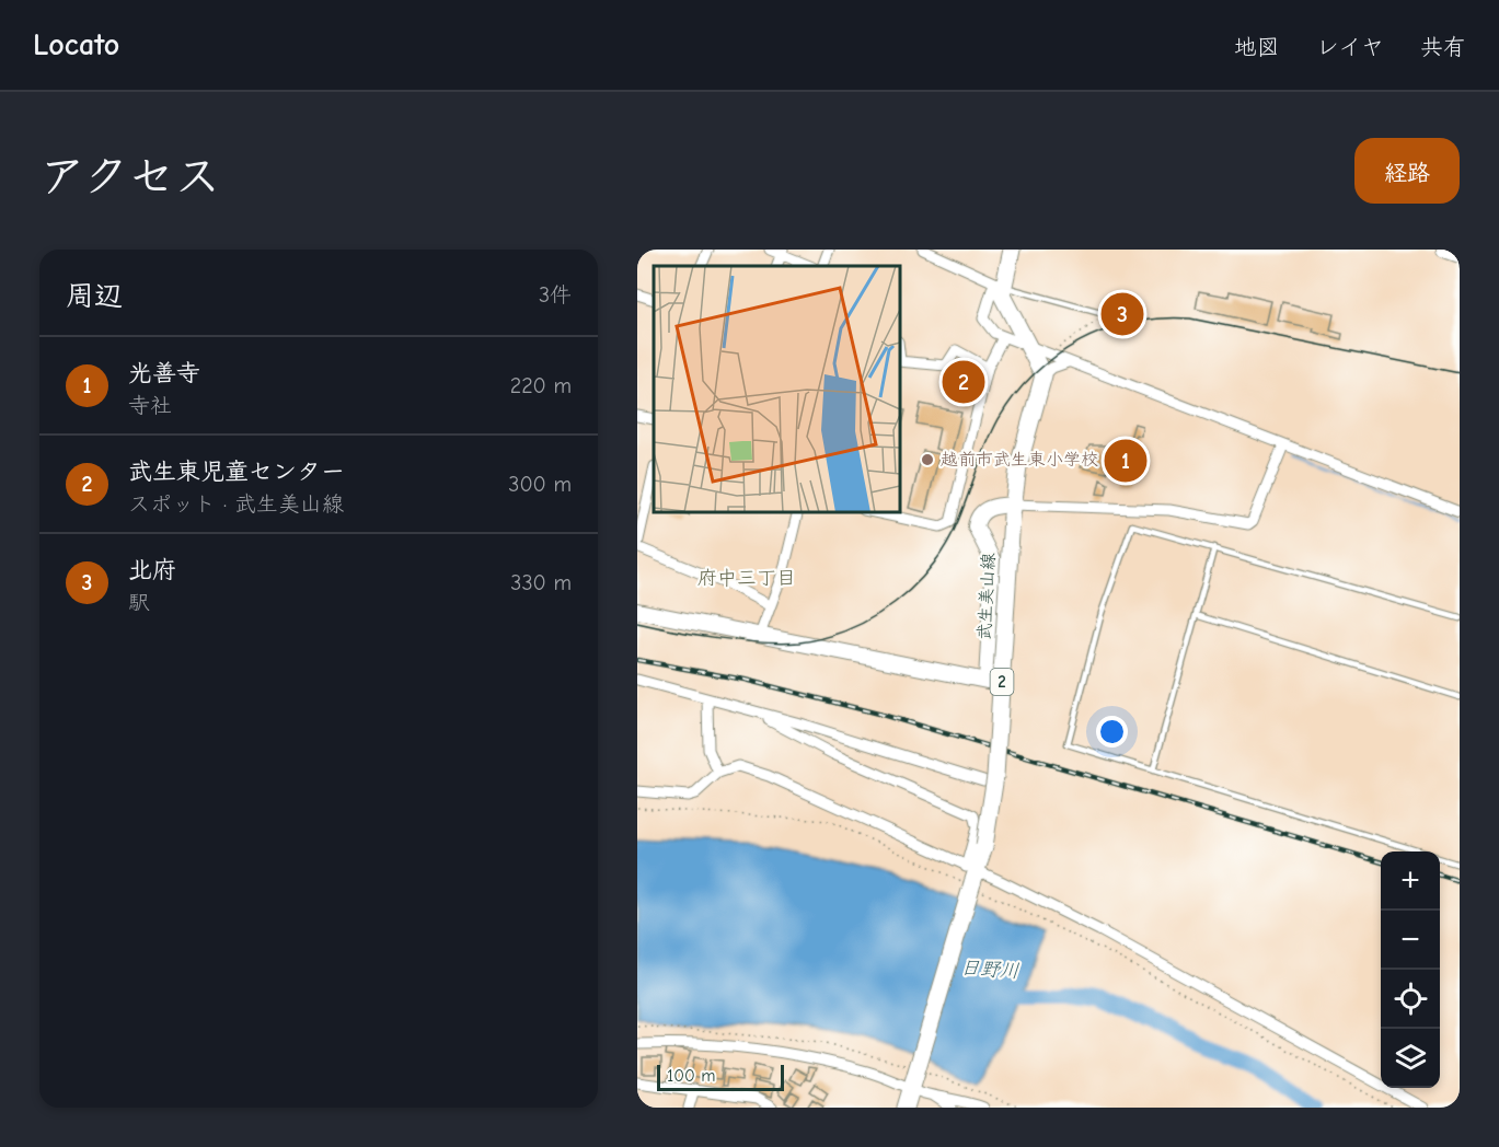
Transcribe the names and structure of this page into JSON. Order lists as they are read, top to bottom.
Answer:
{
  "streets": {
    "main road": ["武生美山線", "2"]
  },
  "districts": ["府中三丁目"],
  "water": ["日野川"],
  "places": ["越前市武生東小学校"],
  "scale_bar": "100 m",
  "page": {
    "header": "Locato",
    "nav": ["地図", "レイヤ", "共有"],
    "title": "アクセス",
    "buttons": "経路",
    "heading": ["周辺", "3件"],
    "pins": ["3", "2", "1"],
    "list": [
      {
        "mark": "1",
        "name": "光善寺",
        "note": "寺社",
        "value": "220 m"
      },
      {
        "mark": "2",
        "name": "武生東児童センター",
        "note": "スポット · 武生美山線",
        "value": "300 m"
      },
      {
        "mark": "3",
        "name": "北府",
        "note": "駅",
        "value": "330 m"
      }
    ],
    "map_buttons": ["+", "−"],
    "scale": "100 m"
  }
}
